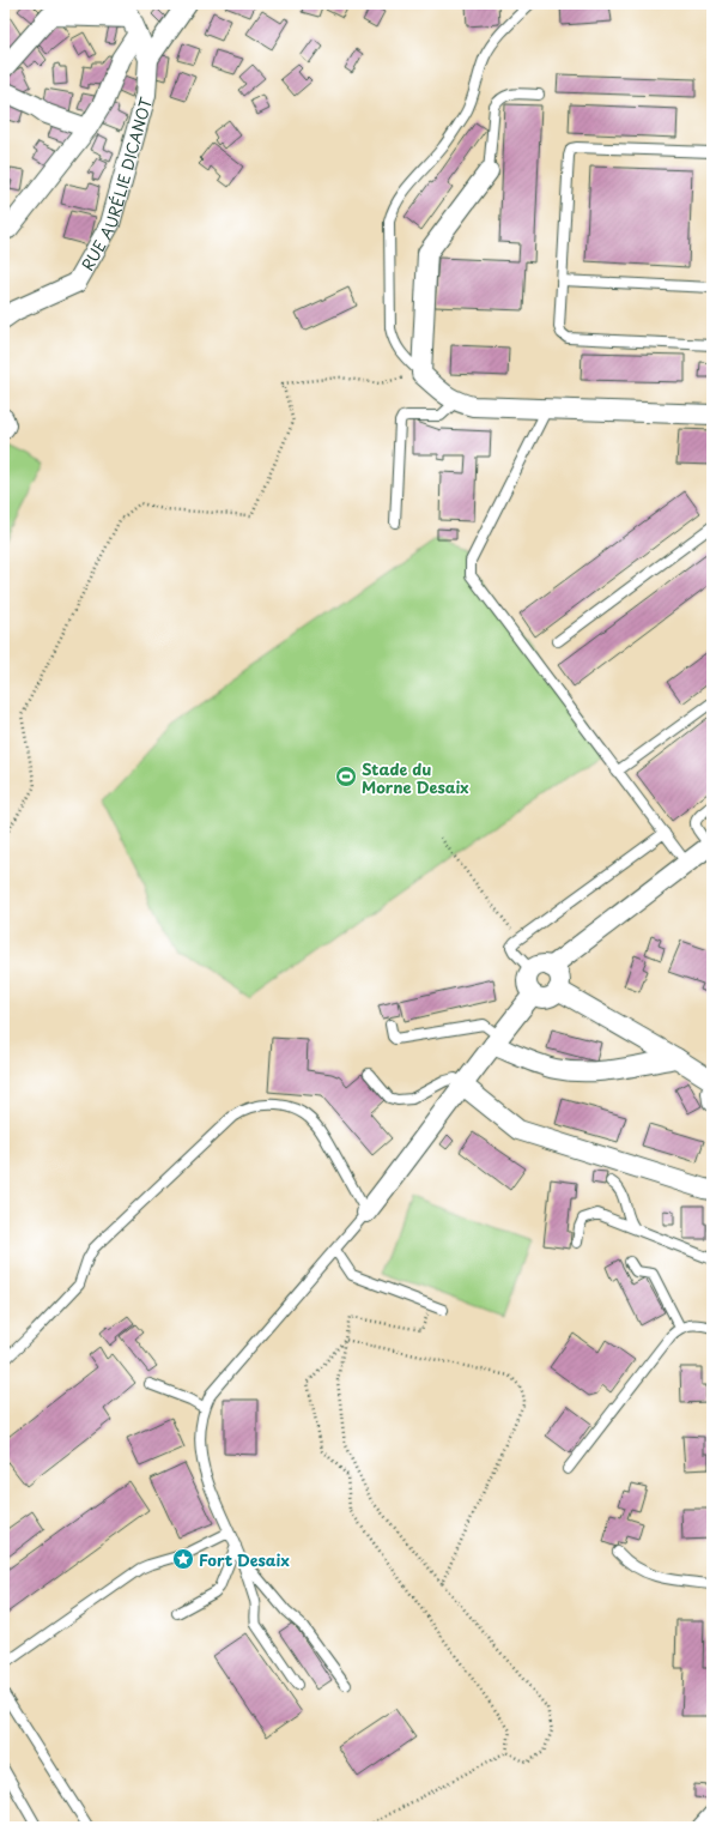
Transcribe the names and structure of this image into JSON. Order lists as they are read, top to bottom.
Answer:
{
  "streets": {
    "street": ["RUE AURÉLIE DICANOT"]
  },
  "places": {
    "sports": ["Stade du Morne Desaix"],
    "place": ["Fort Desaix"]
  }
}
